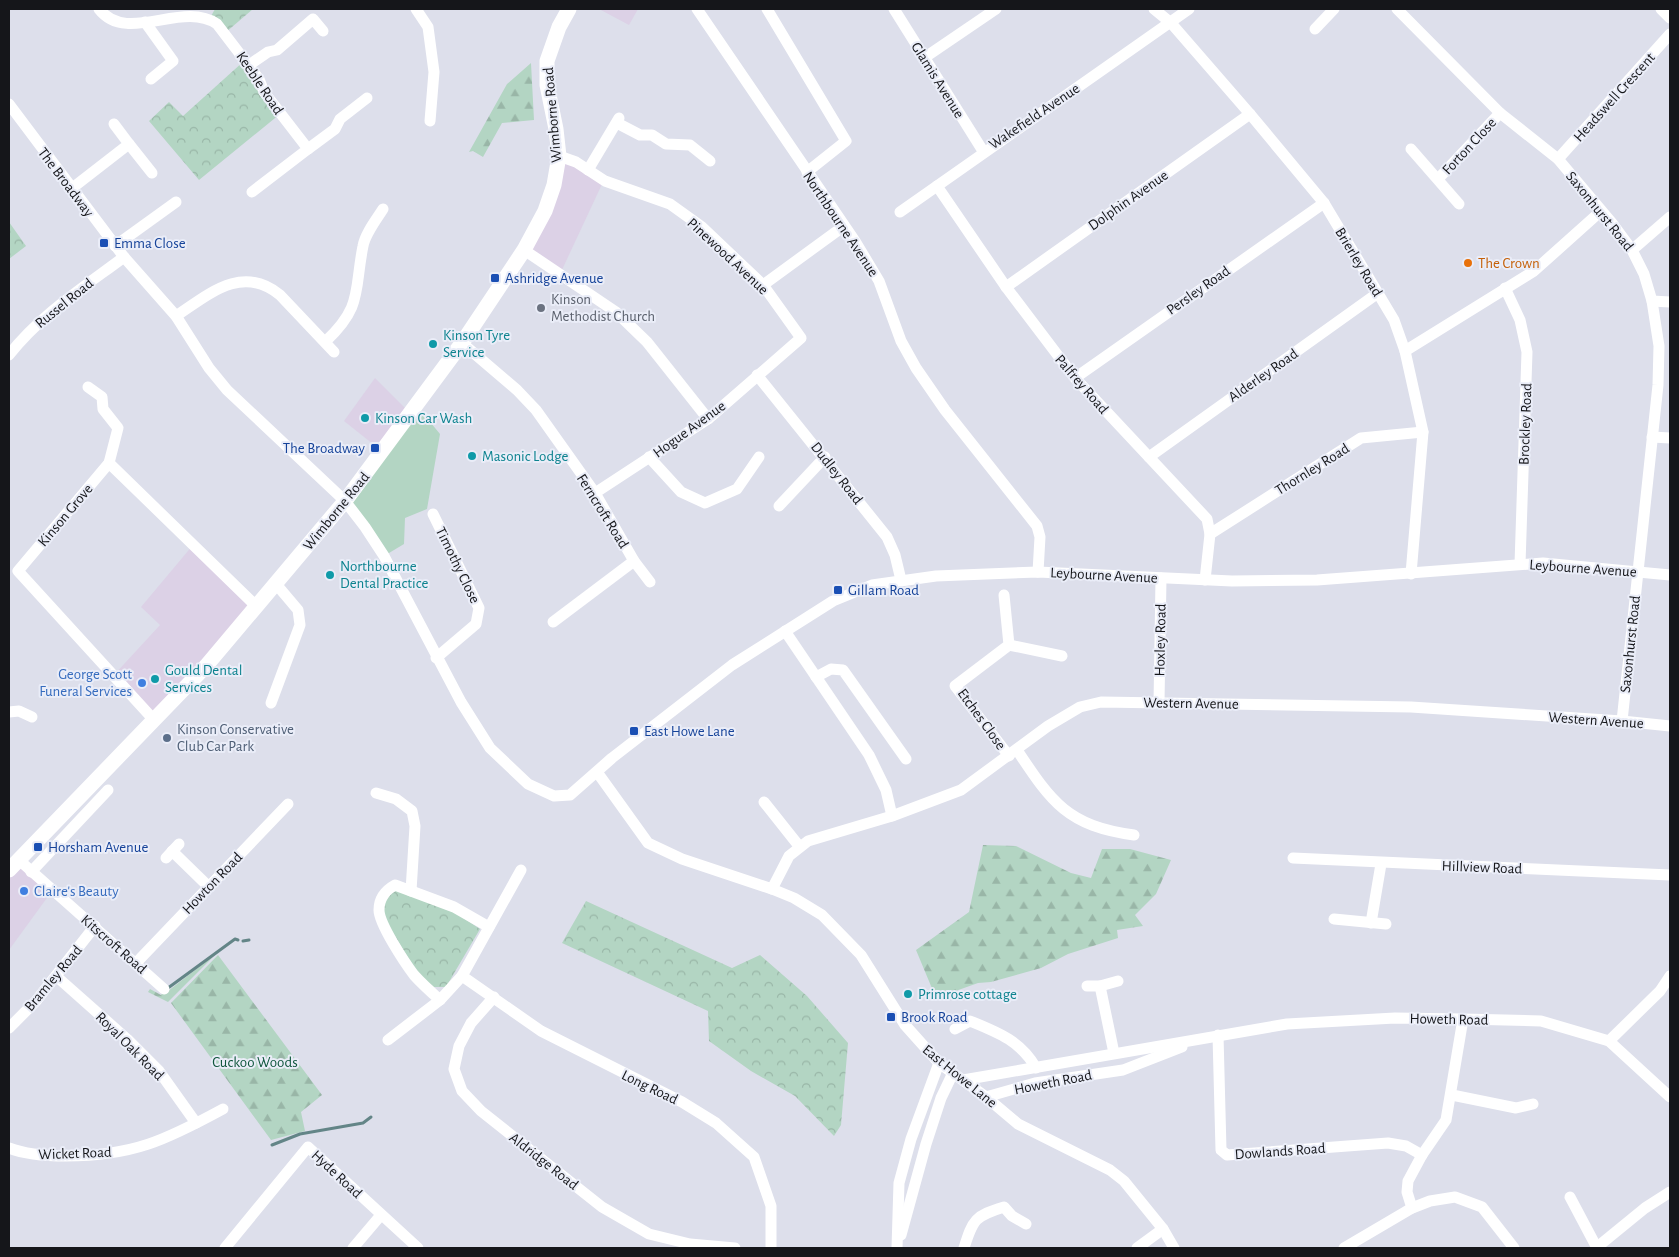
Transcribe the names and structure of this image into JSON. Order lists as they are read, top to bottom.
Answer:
{
  "streets": {
    "main road": ["Wimborne Road"],
    "street": [
      "Glamis Avenue",
      "Keeble Road",
      "Headswell Crescent",
      "Wakefield Avenue",
      "Forton Close",
      "The Broadway",
      "Dolphin Avenue",
      "Saxonhurst Road",
      "Northbourne Avenue",
      "Pinewood Avenue",
      "Brierley Road",
      "Persley Road",
      "Russel Road",
      "Alderley Road",
      "Palfrey Road",
      "Brockley Road",
      "Hogue Avenue",
      "Thornley Road",
      "Dudley Road",
      "Ferncroft Road",
      "Kinson Grove",
      "Timothy Close",
      "Leybourne Avenue",
      "Hoxley Road",
      "Western Avenue",
      "Etches Close",
      "Hillview Road",
      "Howton Road",
      "Kitscroft Road",
      "Bramley Road",
      "Howeth Road",
      "Royal Oak Road",
      "East Howe Lane",
      "Long Road",
      "Dowlands Road",
      "Wicket Road",
      "Aldridge Road",
      "Hyde Road"
    ]
  },
  "crossings": [
    ["Glamis Avenue", "Wakefield Avenue"],
    ["Headswell Crescent", "Saxonhurst Road"],
    ["Wimborne Road", "The Broadway"],
    ["Wimborne Road", "Pinewood Avenue"],
    ["Wimborne Road", "Ferncroft Road"],
    ["Wimborne Road", "Kinson Grove"],
    ["Wimborne Road", "Kitscroft Road"],
    ["Wakefield Avenue", "Brierley Road"],
    ["Wakefield Avenue", "Palfrey Road"],
    ["Forton Close", "Saxonhurst Road"],
    ["The Broadway", "Russel Road"],
    ["Dolphin Avenue", "Brierley Road"],
    ["Dolphin Avenue", "Palfrey Road"],
    ["Saxonhurst Road", "Leybourne Avenue"],
    ["Saxonhurst Road", "Western Avenue"],
    ["Northbourne Avenue", "Leybourne Avenue"],
    ["Pinewood Avenue", "Hogue Avenue"],
    ["Brierley Road", "Persley Road"],
    ["Brierley Road", "Alderley Road"],
    ["Brierley Road", "Thornley Road"],
    ["Brierley Road", "Leybourne Avenue"],
    ["Persley Road", "Palfrey Road"],
    ["Alderley Road", "Palfrey Road"],
    ["Palfrey Road", "Thornley Road"],
    ["Palfrey Road", "Leybourne Avenue"],
    ["Brockley Road", "Leybourne Avenue"],
    ["Hogue Avenue", "Dudley Road"],
    ["Hogue Avenue", "Ferncroft Road"],
    ["Dudley Road", "Leybourne Avenue"],
    ["Leybourne Avenue", "Hoxley Road"],
    ["Leybourne Avenue", "East Howe Lane"],
    ["Hoxley Road", "Western Avenue"],
    ["Western Avenue", "Etches Close"],
    ["Howton Road", "Kitscroft Road"],
    ["Kitscroft Road", "Bramley Road"],
    ["Bramley Road", "Royal Oak Road"],
    ["Howeth Road", "East Howe Lane"],
    ["Howeth Road", "Dowlands Road"],
    ["Royal Oak Road", "Wicket Road"],
    ["Long Road", "Aldridge Road"]
  ],
  "parks": ["Cuckoo Woods"],
  "places": {
    "transit": [
      "Emma Close",
      "Ashridge Avenue",
      "The Broadway",
      "Gillam Road",
      "East Howe Lane",
      "Horsham Avenue",
      "Brook Road"
    ],
    "other": [
      "The Crown",
      "Kinson Methodist Church",
      "Kinson Tyre Service",
      "Kinson Car Wash",
      "Masonic Lodge",
      "Northbourne Dental Practice",
      "Gould Dental Services",
      "George Scott Funeral Services",
      "Kinson Conservative Club Car Park",
      "Claire's Beauty",
      "Primrose cottage"
    ]
  }
}
